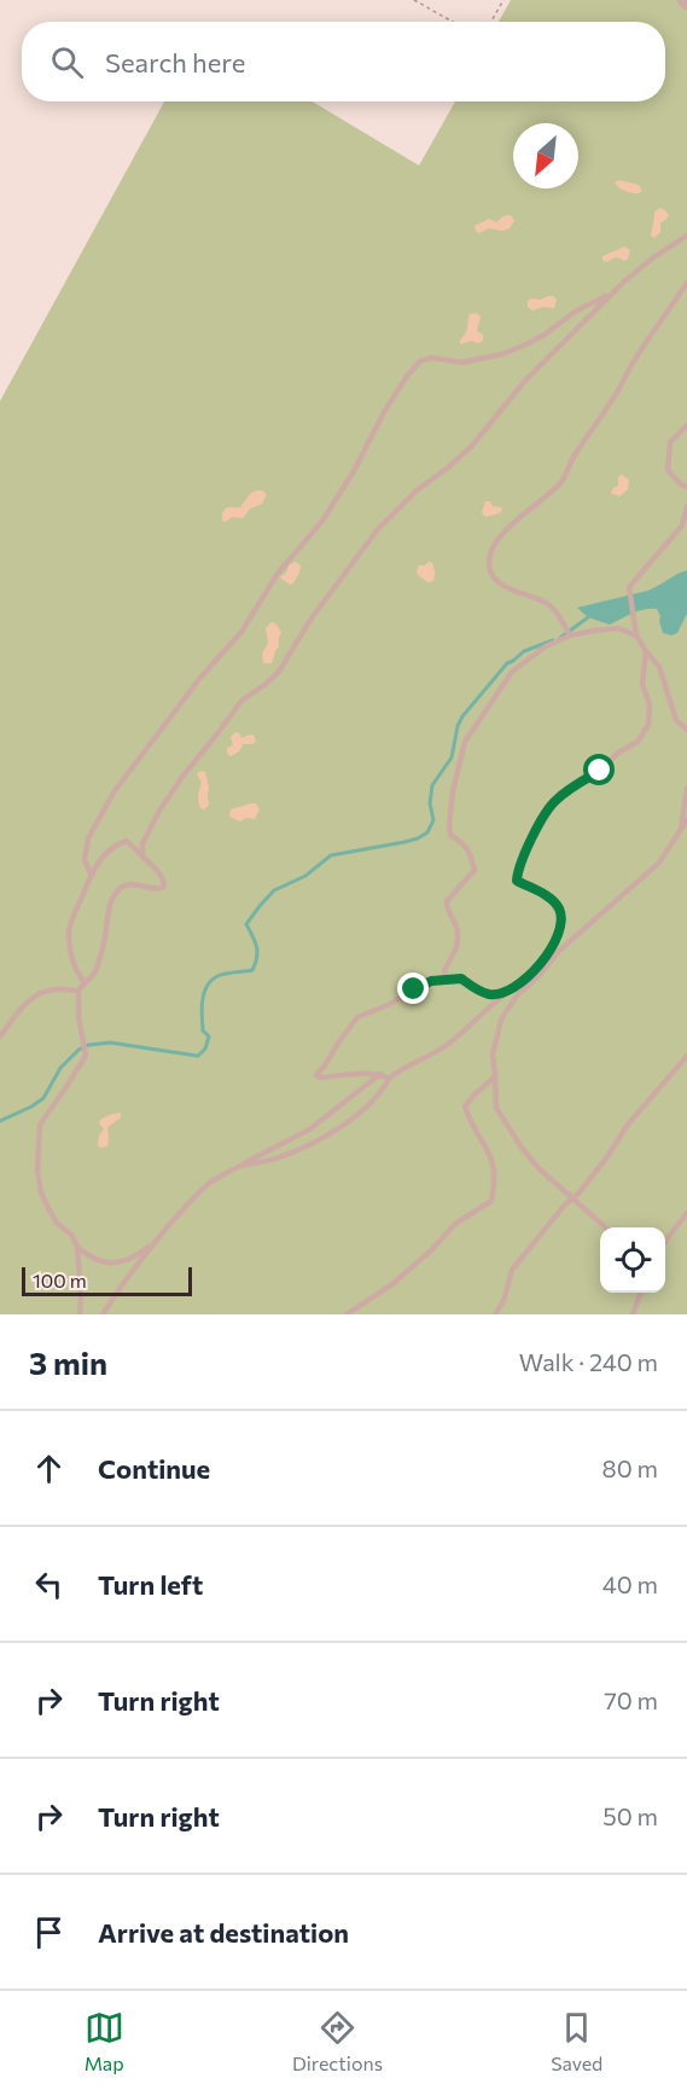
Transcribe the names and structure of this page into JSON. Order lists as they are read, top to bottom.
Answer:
{
  "scale_bar": "100 m",
  "north": "bottom left",
  "page": {
    "search": "Search here",
    "scale": "100 m",
    "heading": ["3 min", "Walk · 240 m"],
    "list": [
      ["Continue", "80 m"],
      ["Turn left", "40 m"],
      ["Turn right", "70 m"],
      ["Turn right", "50 m"],
      "Arrive at destination"
    ],
    "nav": ["Map", "Directions", "Saved"]
  }
}
